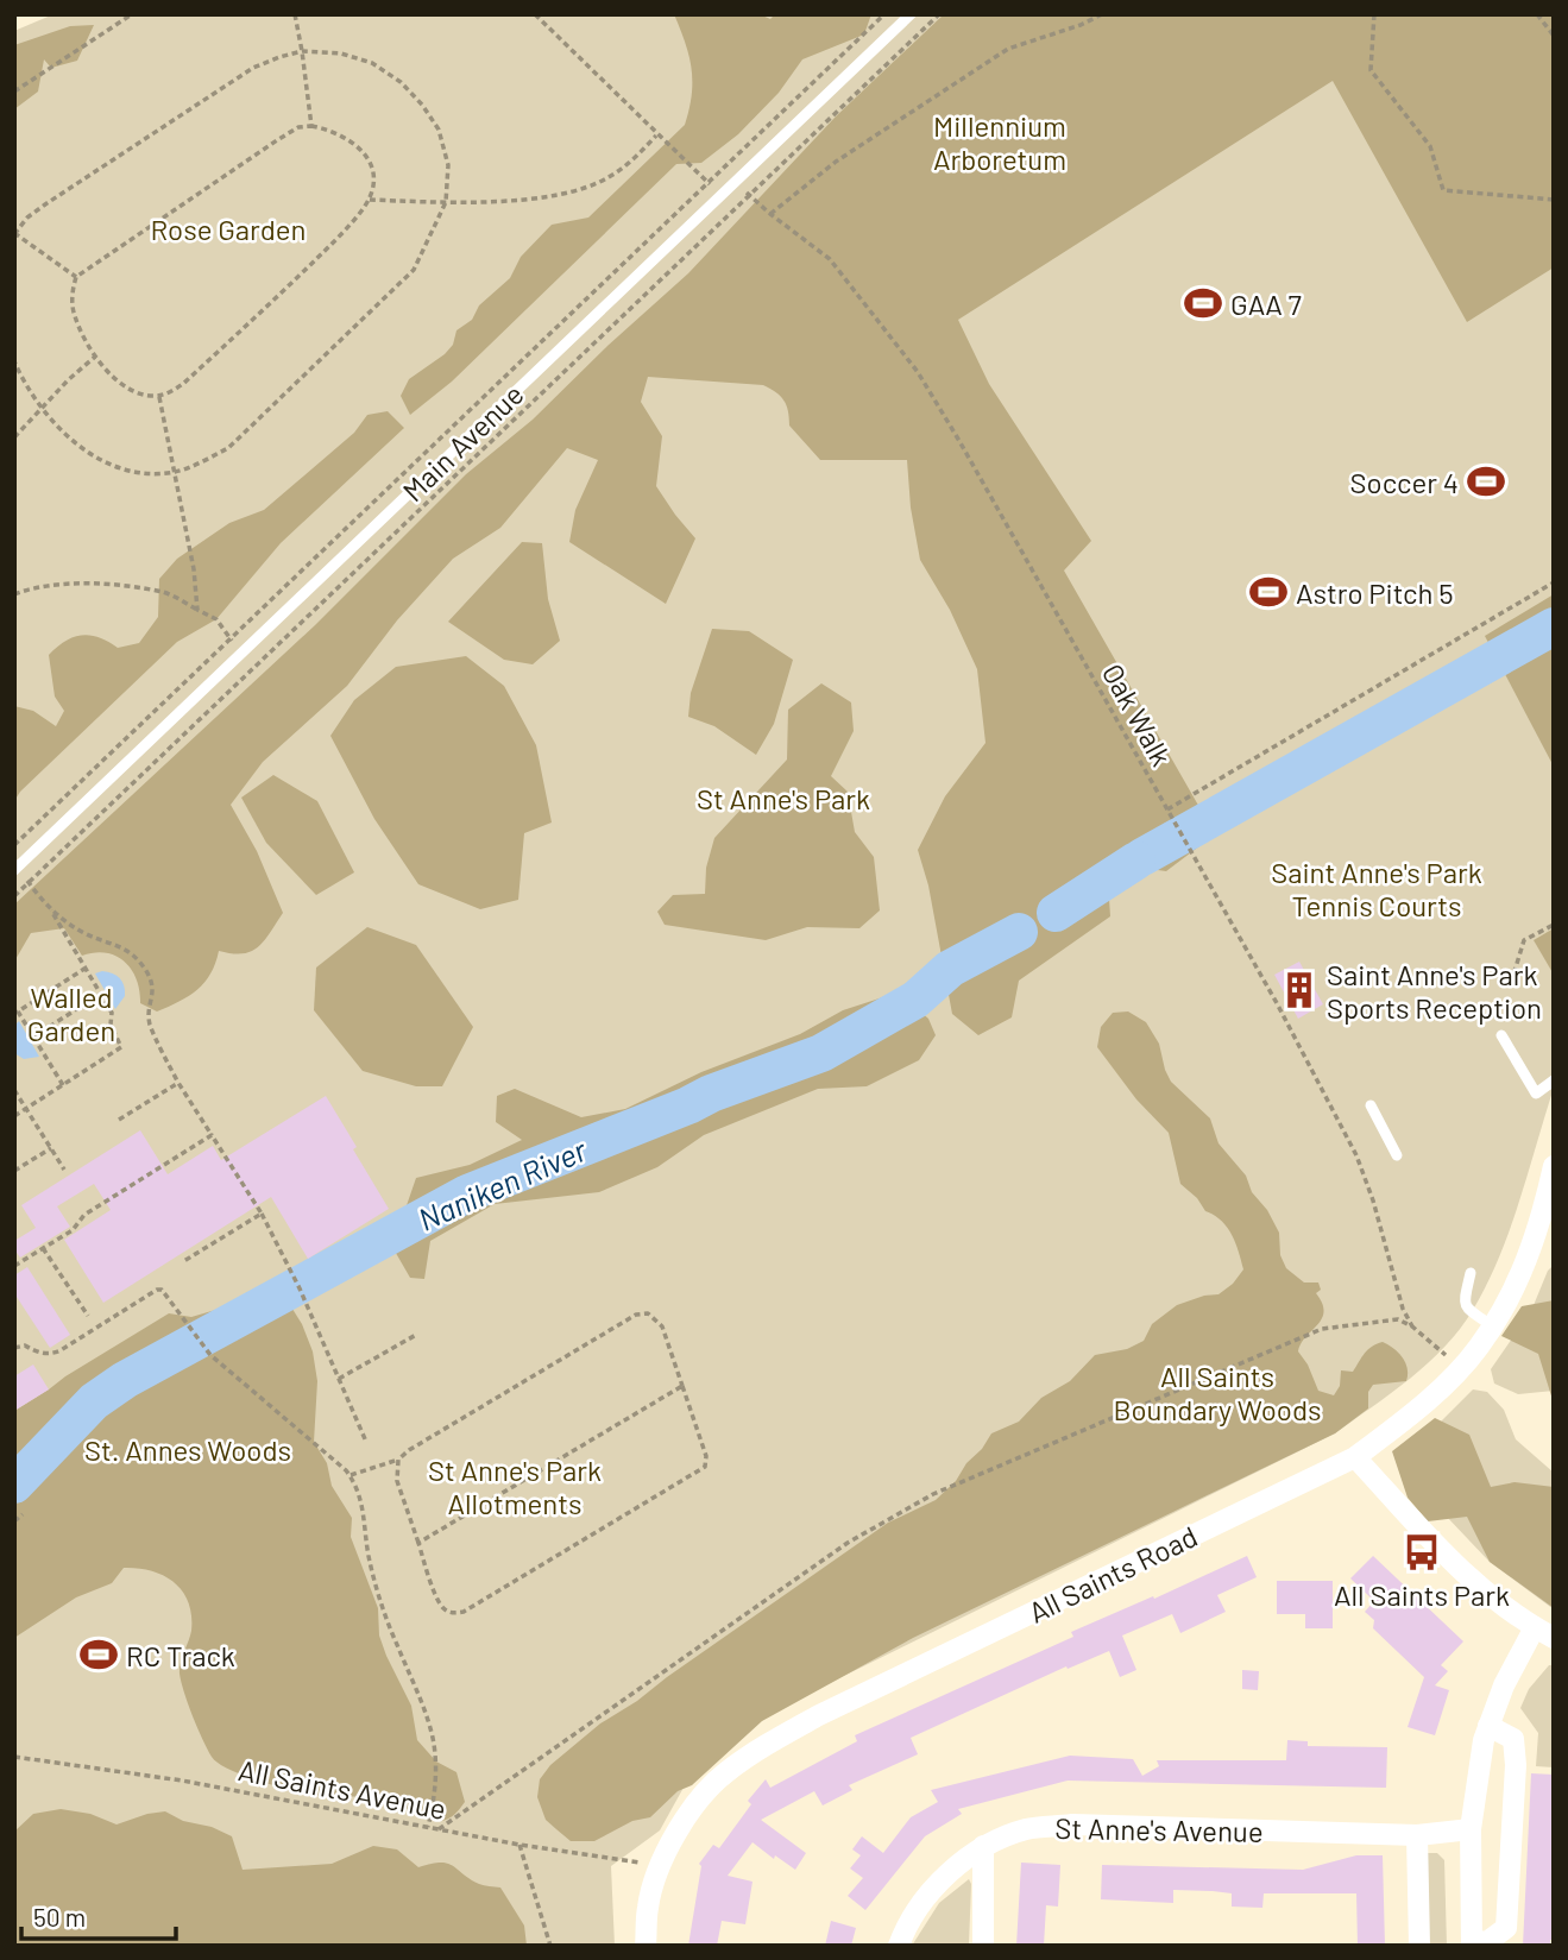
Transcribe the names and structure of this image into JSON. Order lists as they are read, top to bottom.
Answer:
{
  "streets": {
    "street": ["All Saints Road", "St Anne's Avenue"],
    "lane": ["Main Avenue"],
    "path": ["Oak Walk", "All Saints Avenue"]
  },
  "crossings": [
    ["Main Avenue", "Oak Walk"],
    ["All Saints Road", "All Saints Avenue"]
  ],
  "water": ["Naniken River"],
  "parks": [
    "Millennium Arboretum",
    "Rose Garden",
    "St Anne's Park",
    "Saint Anne's Park Tennis Courts",
    "Walled Garden",
    "All Saints Boundary Woods",
    "St. Annes Woods",
    "St Anne's Park Allotments"
  ],
  "places": {
    "sports": [
      "GAA 7",
      "Soccer 4",
      "Astro Pitch 5",
      "RC Track"
    ],
    "building": ["Saint Anne's Park Sports Reception"],
    "bus stop": ["All Saints Park"]
  },
  "scale_bar": "50 m"
}
